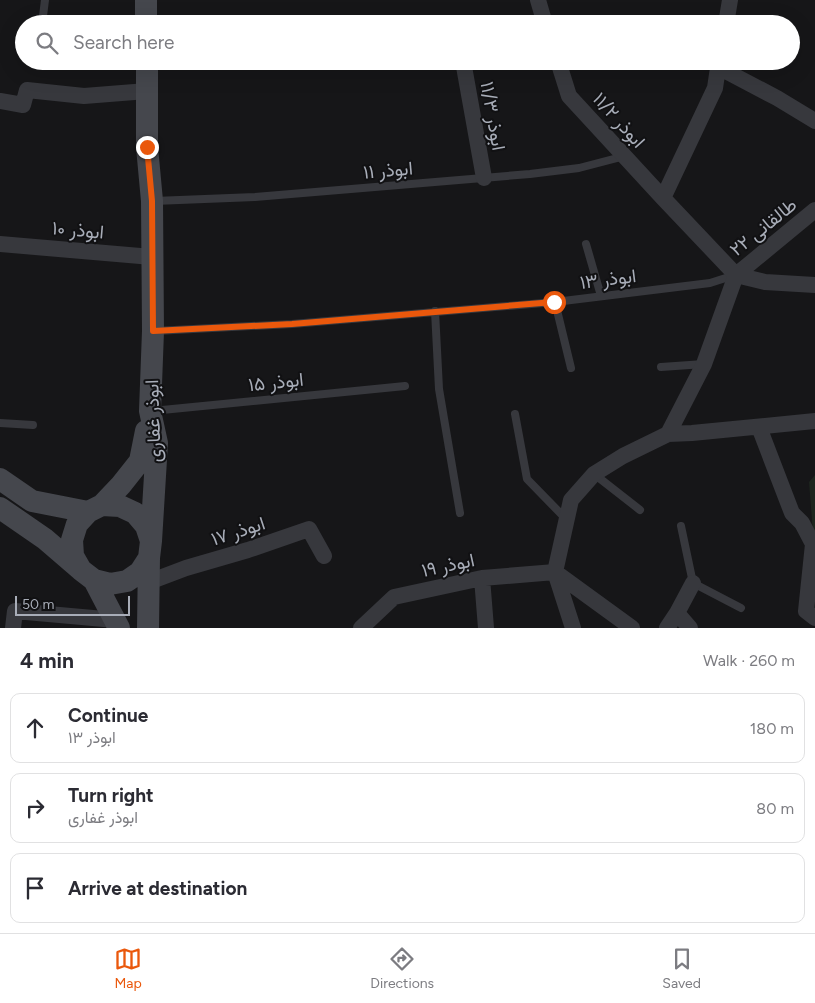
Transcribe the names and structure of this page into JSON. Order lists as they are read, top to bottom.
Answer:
{
  "streets": {
    "main road": ["ابوذر غفاری"],
    "street": [
      "ابوذر ۱۱/۳",
      "ابوذر ۱۱/۲",
      "طالقانی ۲۲",
      "ابوذر ۱۰",
      "ابوذر ۱۷",
      "ابوذر ۱۹"
    ],
    "lane": ["ابوذر ۱۱", "ابوذر ۱۳", "ابوذر ۱۵"]
  },
  "crossings": [
    ["ابوذر ۱۱/۳", "ابوذر ۱۱"],
    ["ابوذر ۱۱/۲", "ابوذر ۱۱"],
    ["ابوذر ۱۱/۲", "طالقانی ۲۲"],
    ["ابوذر ۱۱/۲", "ابوذر ۱۳"],
    ["ابوذر ۱۱", "ابوذر غفاری"],
    ["طالقانی ۲۲", "ابوذر ۱۳"],
    ["ابوذر ۱۰", "ابوذر غفاری"],
    ["ابوذر ۱۳", "ابوذر غفاری"],
    ["ابوذر ۱۵", "ابوذر غفاری"],
    ["ابوذر غفاری", "ابوذر ۱۷"]
  ],
  "scale_bar": "50 m",
  "page": {
    "search": "Search here",
    "scale": "50 m",
    "heading": ["4 min", "Walk · 260 m"],
    "list": [
      ["Continue", "ابوذر ۱۳", "180 m"],
      ["Turn right", "ابوذر غفاری", "80 m"],
      "Arrive at destination"
    ],
    "nav": ["Map", "Directions", "Saved"]
  }
}
